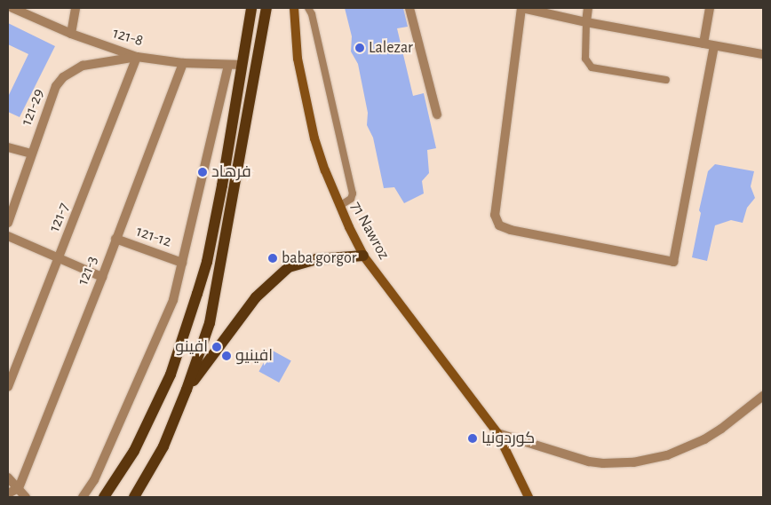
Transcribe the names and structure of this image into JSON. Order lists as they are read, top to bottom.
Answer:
{
  "streets": {
    "main road": ["71 Nawroz"],
    "street": [
      "121-8",
      "121-29",
      "121-7",
      "121-12",
      "121-3"
    ]
  },
  "crossings": [
    ["121-8", "121-29"],
    ["121-8", "121-7"],
    ["121-8", "121-3"],
    ["121-29", "121-7"],
    ["121-12", "121-3"]
  ],
  "places": [
    "Lalezar",
    "فرهاد",
    "baba gorgor",
    "افينو",
    "افينيو",
    "كوردونيا"
  ]
}
